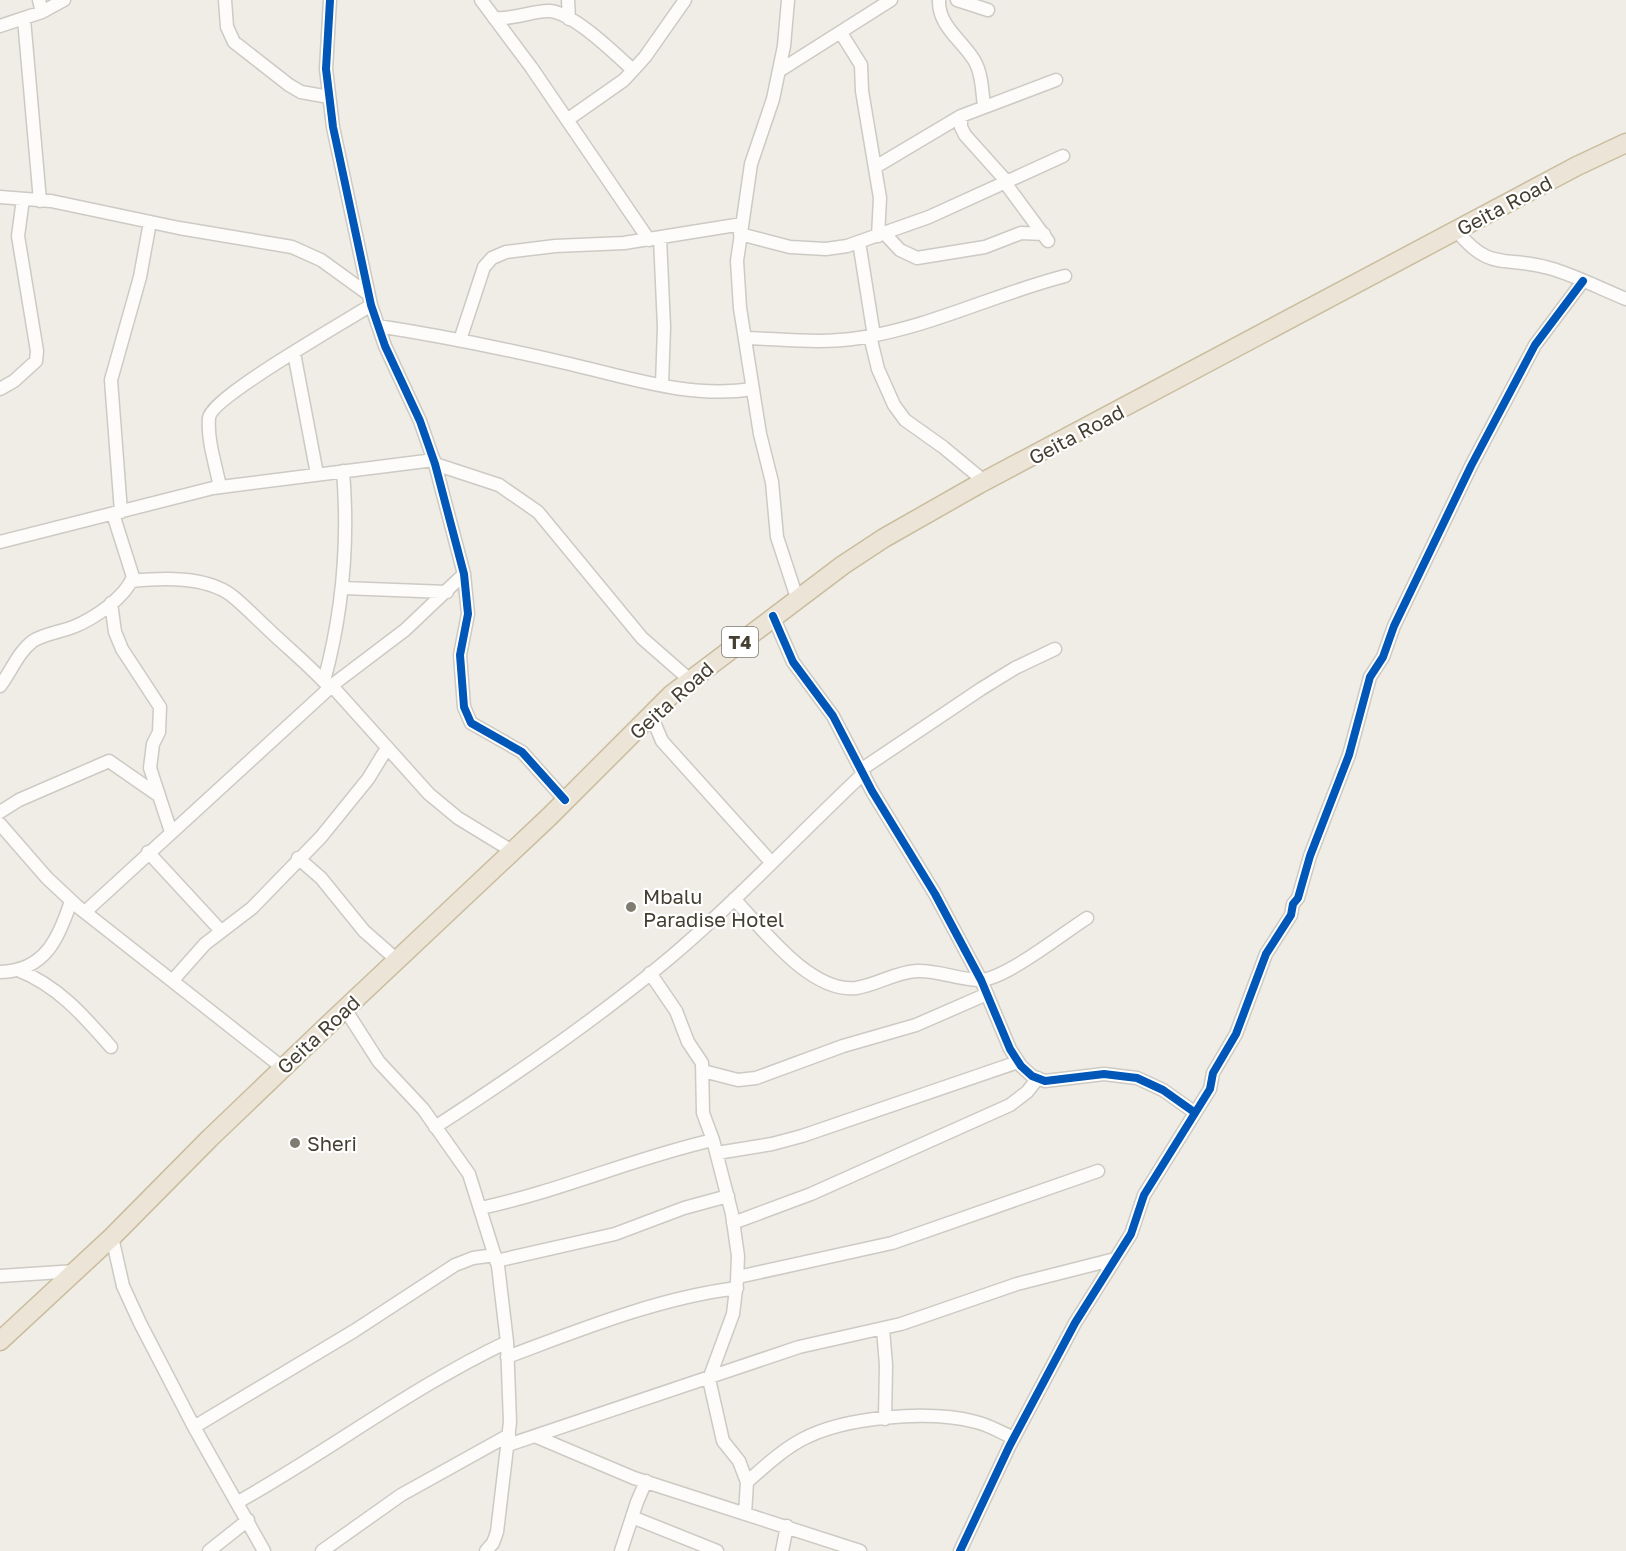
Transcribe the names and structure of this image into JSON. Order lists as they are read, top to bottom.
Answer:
{
  "streets": {
    "highway": ["Geita Road", "T4"]
  },
  "places": ["Mbalu Paradise Hotel", "Sheri"]
}
